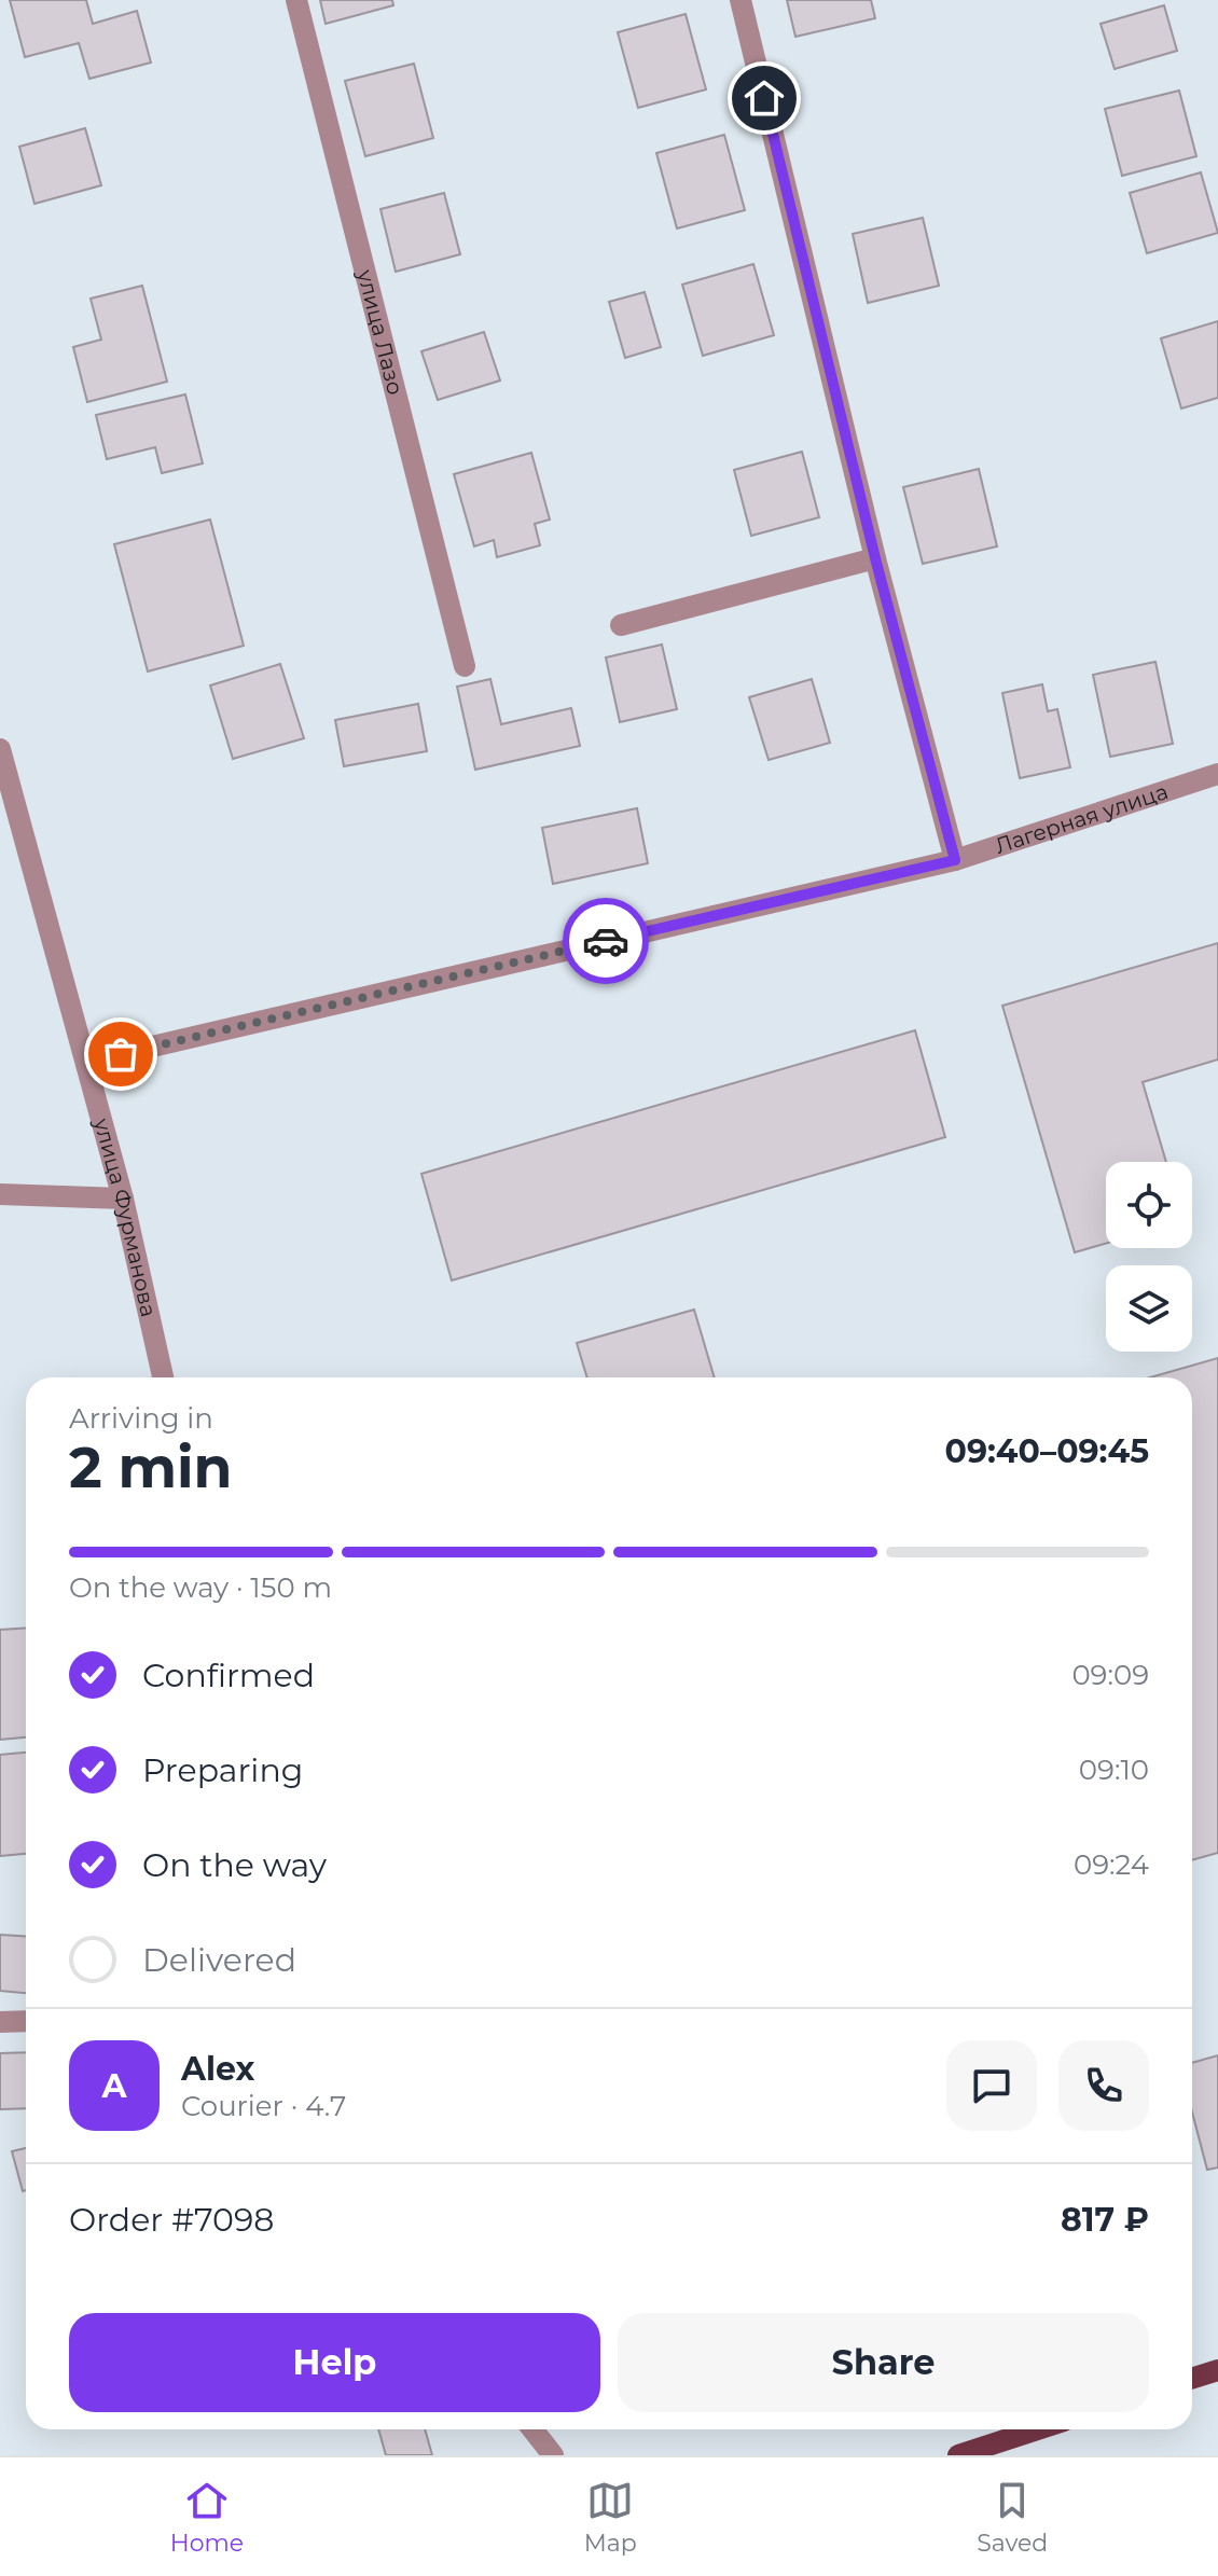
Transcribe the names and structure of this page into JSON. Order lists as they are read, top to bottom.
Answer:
{
  "streets": {
    "street": ["улица Лазо", "Лагерная улица", "улица Фурманова"]
  },
  "crossings": [
    ["Лагерная улица", "улица Фурманова"]
  ],
  "page": {
    "heading": ["2 min", "Arriving in", "09:40–09:45"],
    "panel": [
      "Alex",
      "Courier · 4.7",
      "Order #7098",
      "817 ₽"
    ],
    "bar": "On the way · 150 m",
    "list": [
      ["Confirmed", "09:09"],
      ["Preparing", "09:10"],
      ["On the way", "09:24"],
      "Delivered"
    ],
    "round": "A",
    "buttons": ["Help", "Share"],
    "tabs": ["Home", "Map", "Saved"]
  }
}
